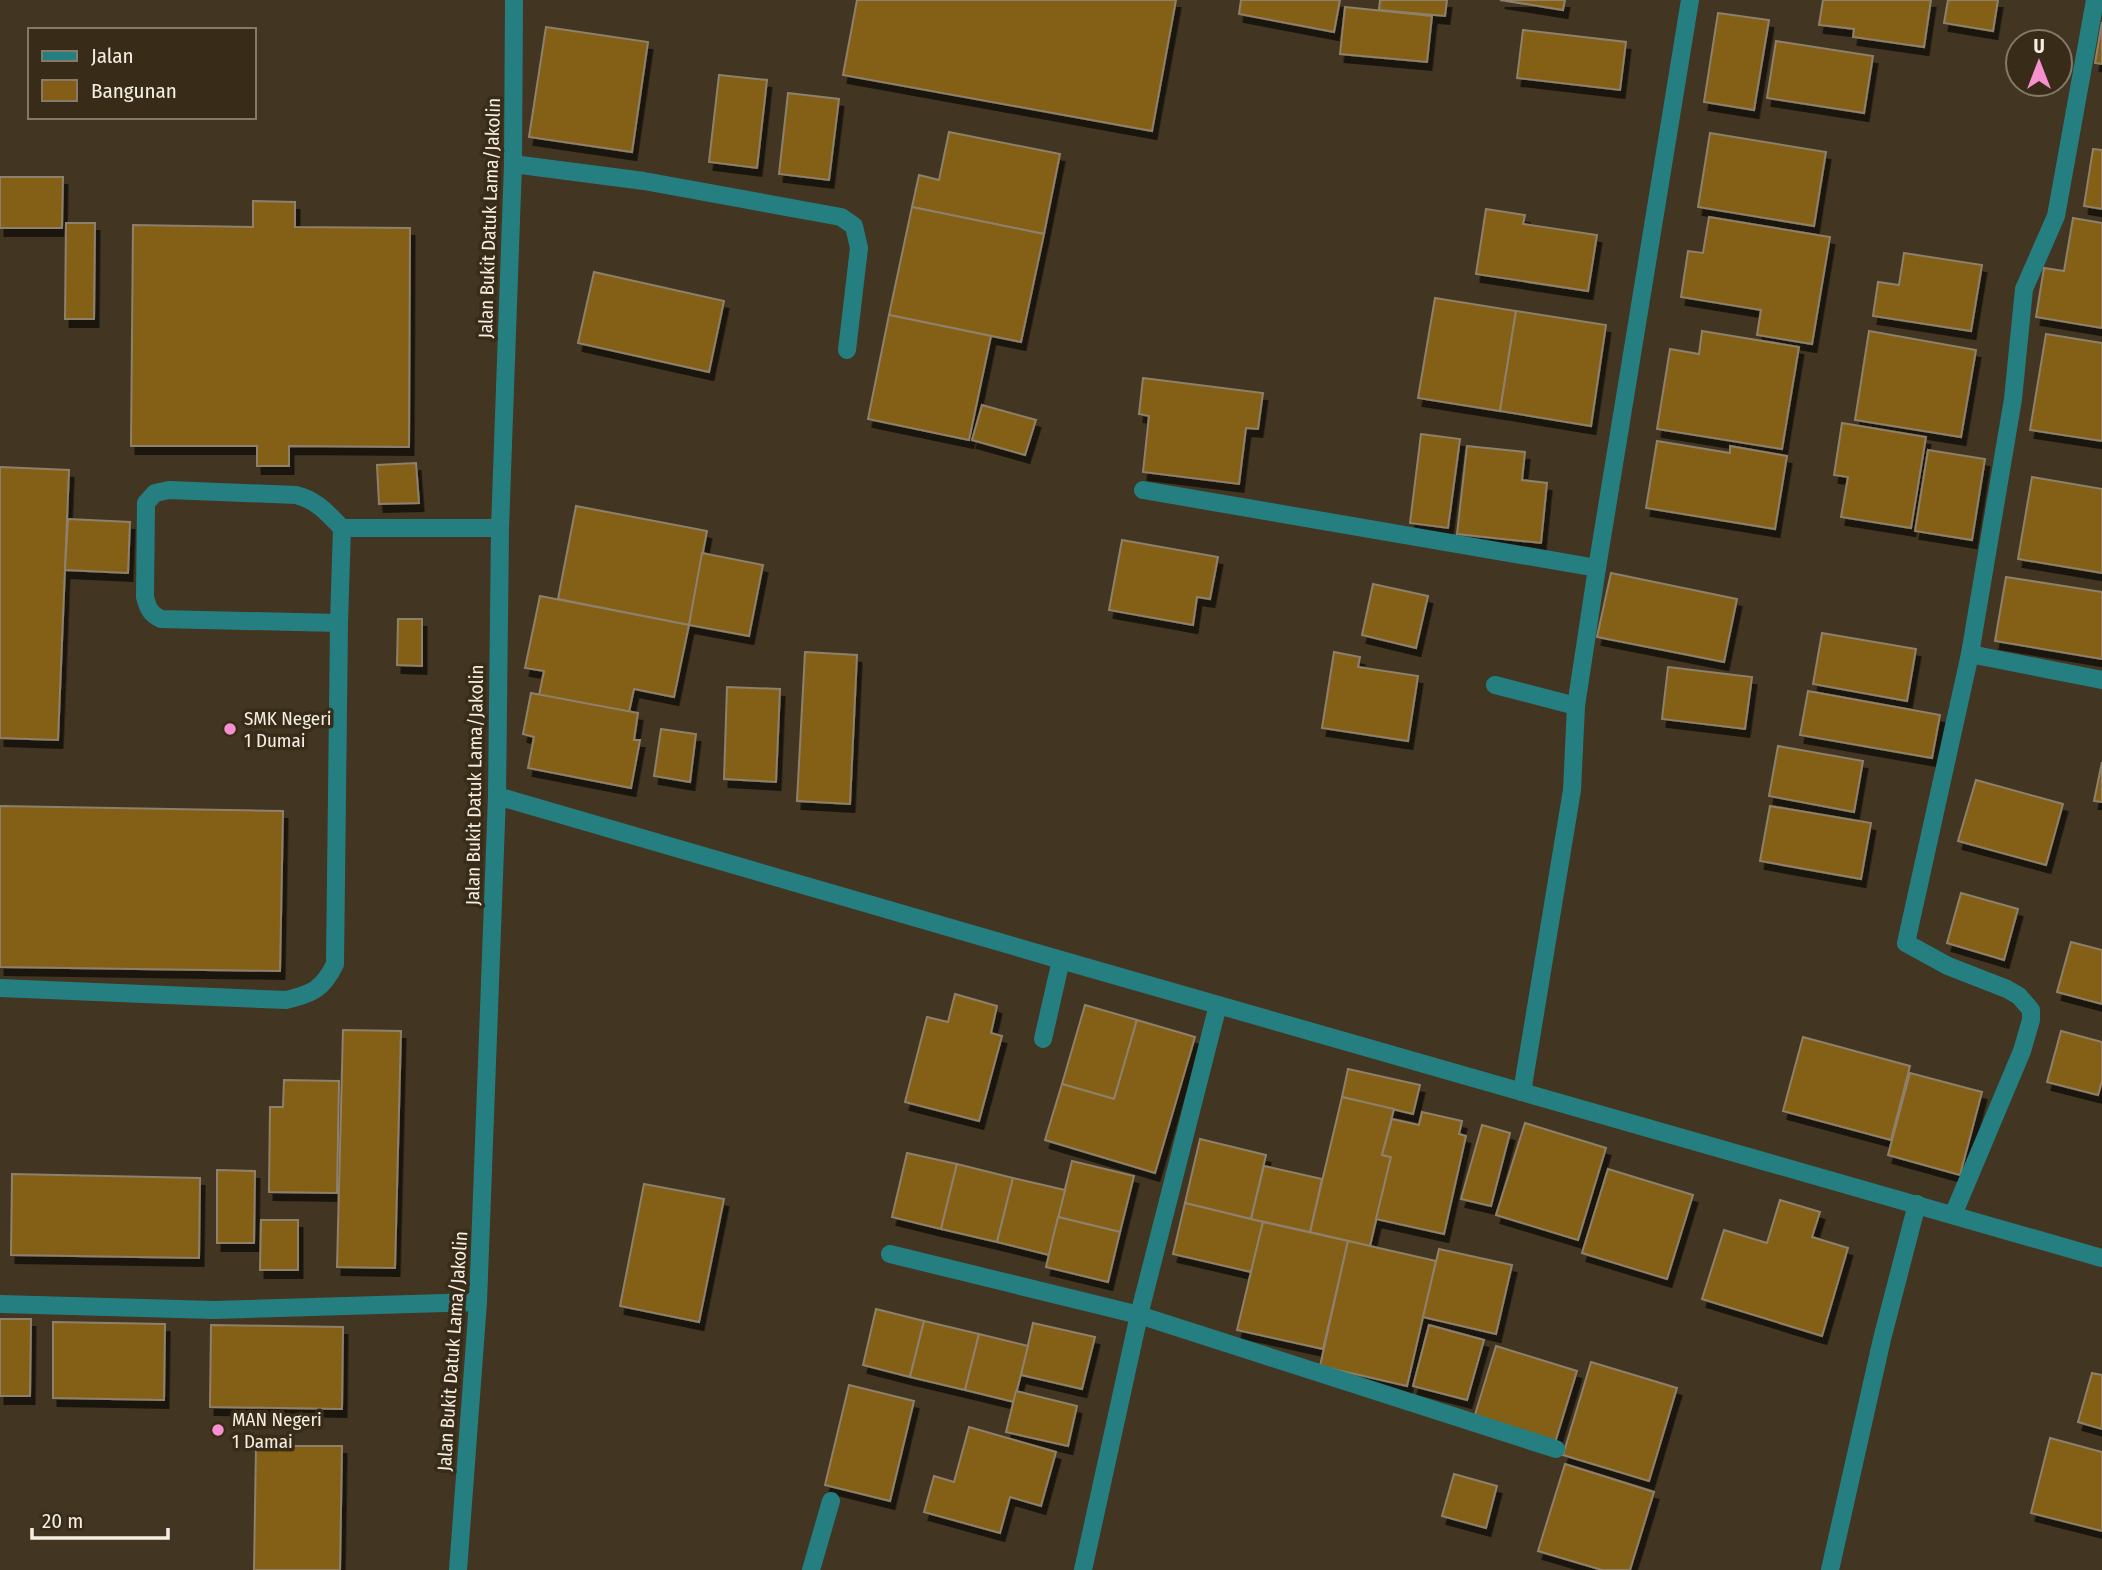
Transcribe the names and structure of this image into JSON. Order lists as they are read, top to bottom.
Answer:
{
  "streets": {
    "street": ["Jalan Bukit Datuk Lama/Jakolin"]
  },
  "places": ["SMK Negeri 1 Dumai", "MAN Negeri 1 Damai"],
  "legend": ["Jalan", "Bangunan"],
  "scale_bar": "20 m",
  "north": "top"
}
